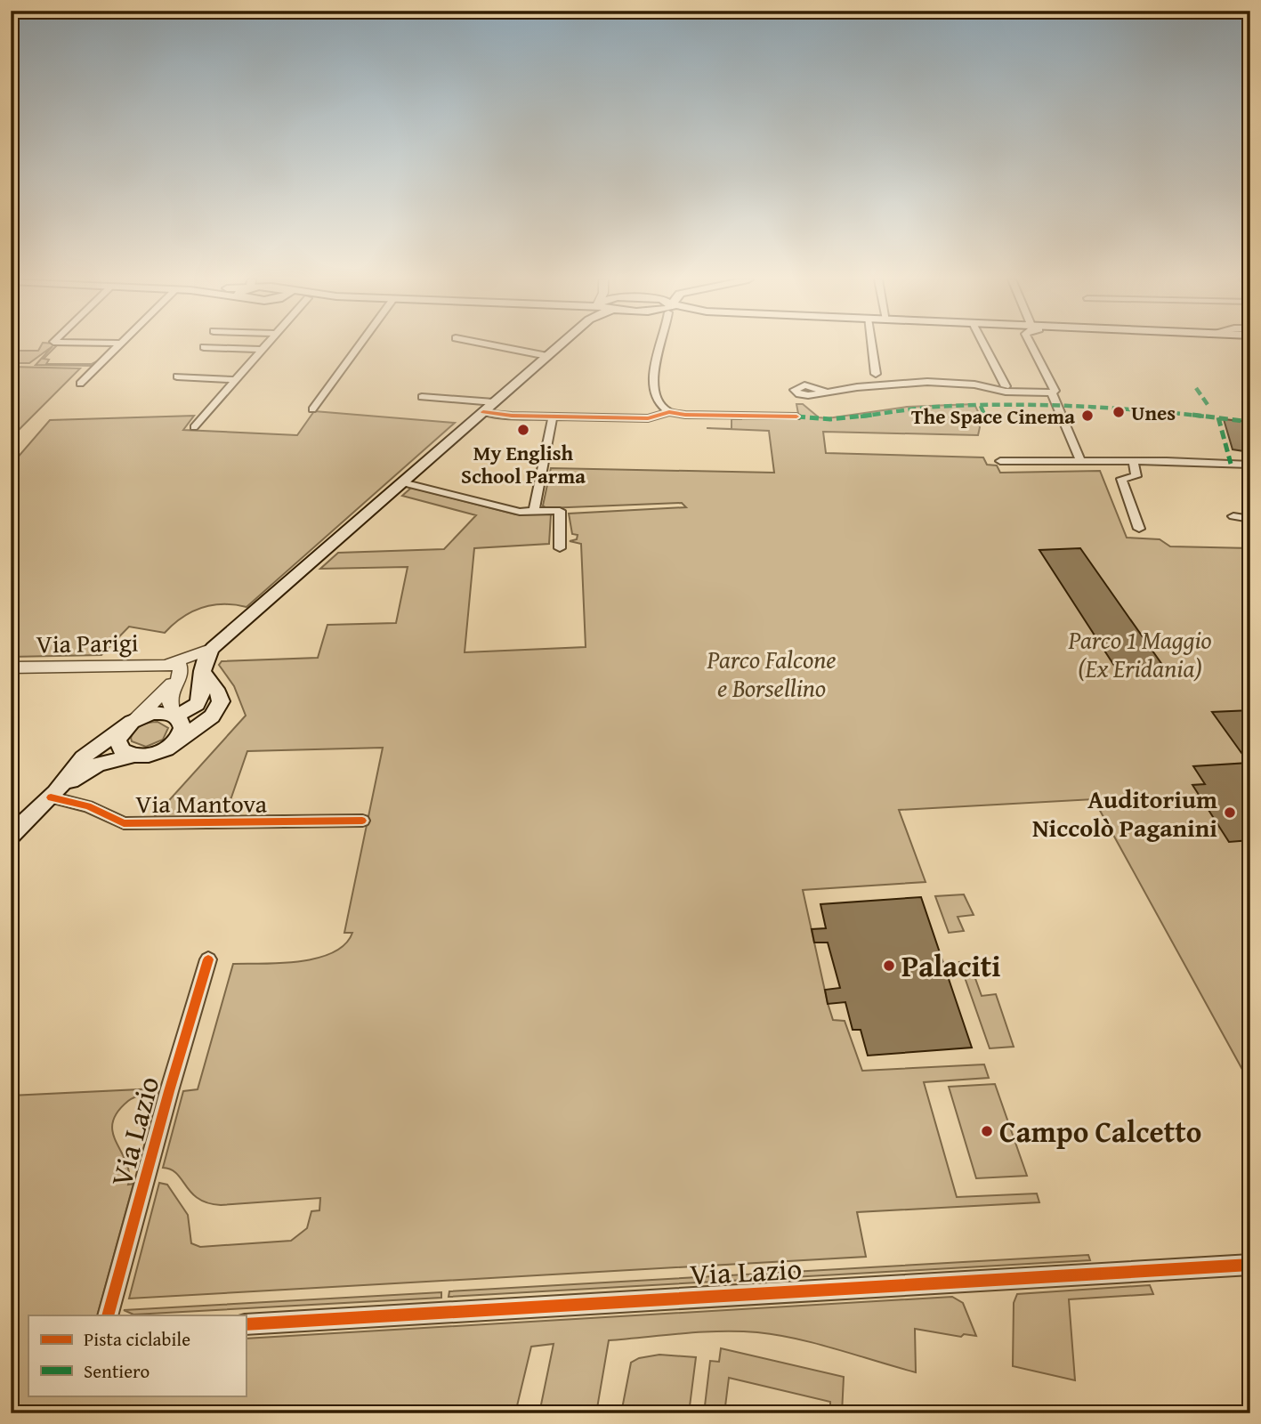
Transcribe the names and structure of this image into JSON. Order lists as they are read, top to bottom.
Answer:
{
  "streets": {
    "main road": ["Via Mantova"],
    "street": ["Via Parigi", "Via Lazio"]
  },
  "crossings": [
    ["Via Parigi", "Via Mantova"]
  ],
  "parks": ["Parco 1 Maggio (Ex Eridania)", "Parco Falcone e Borsellino"],
  "places": [
    "Unes",
    "The Space Cinema",
    "My English School Parma",
    "Auditorium Niccolò Paganini",
    "Palaciti",
    "Campo Calcetto"
  ],
  "legend": ["Pista ciclabile", "Sentiero"]
}
